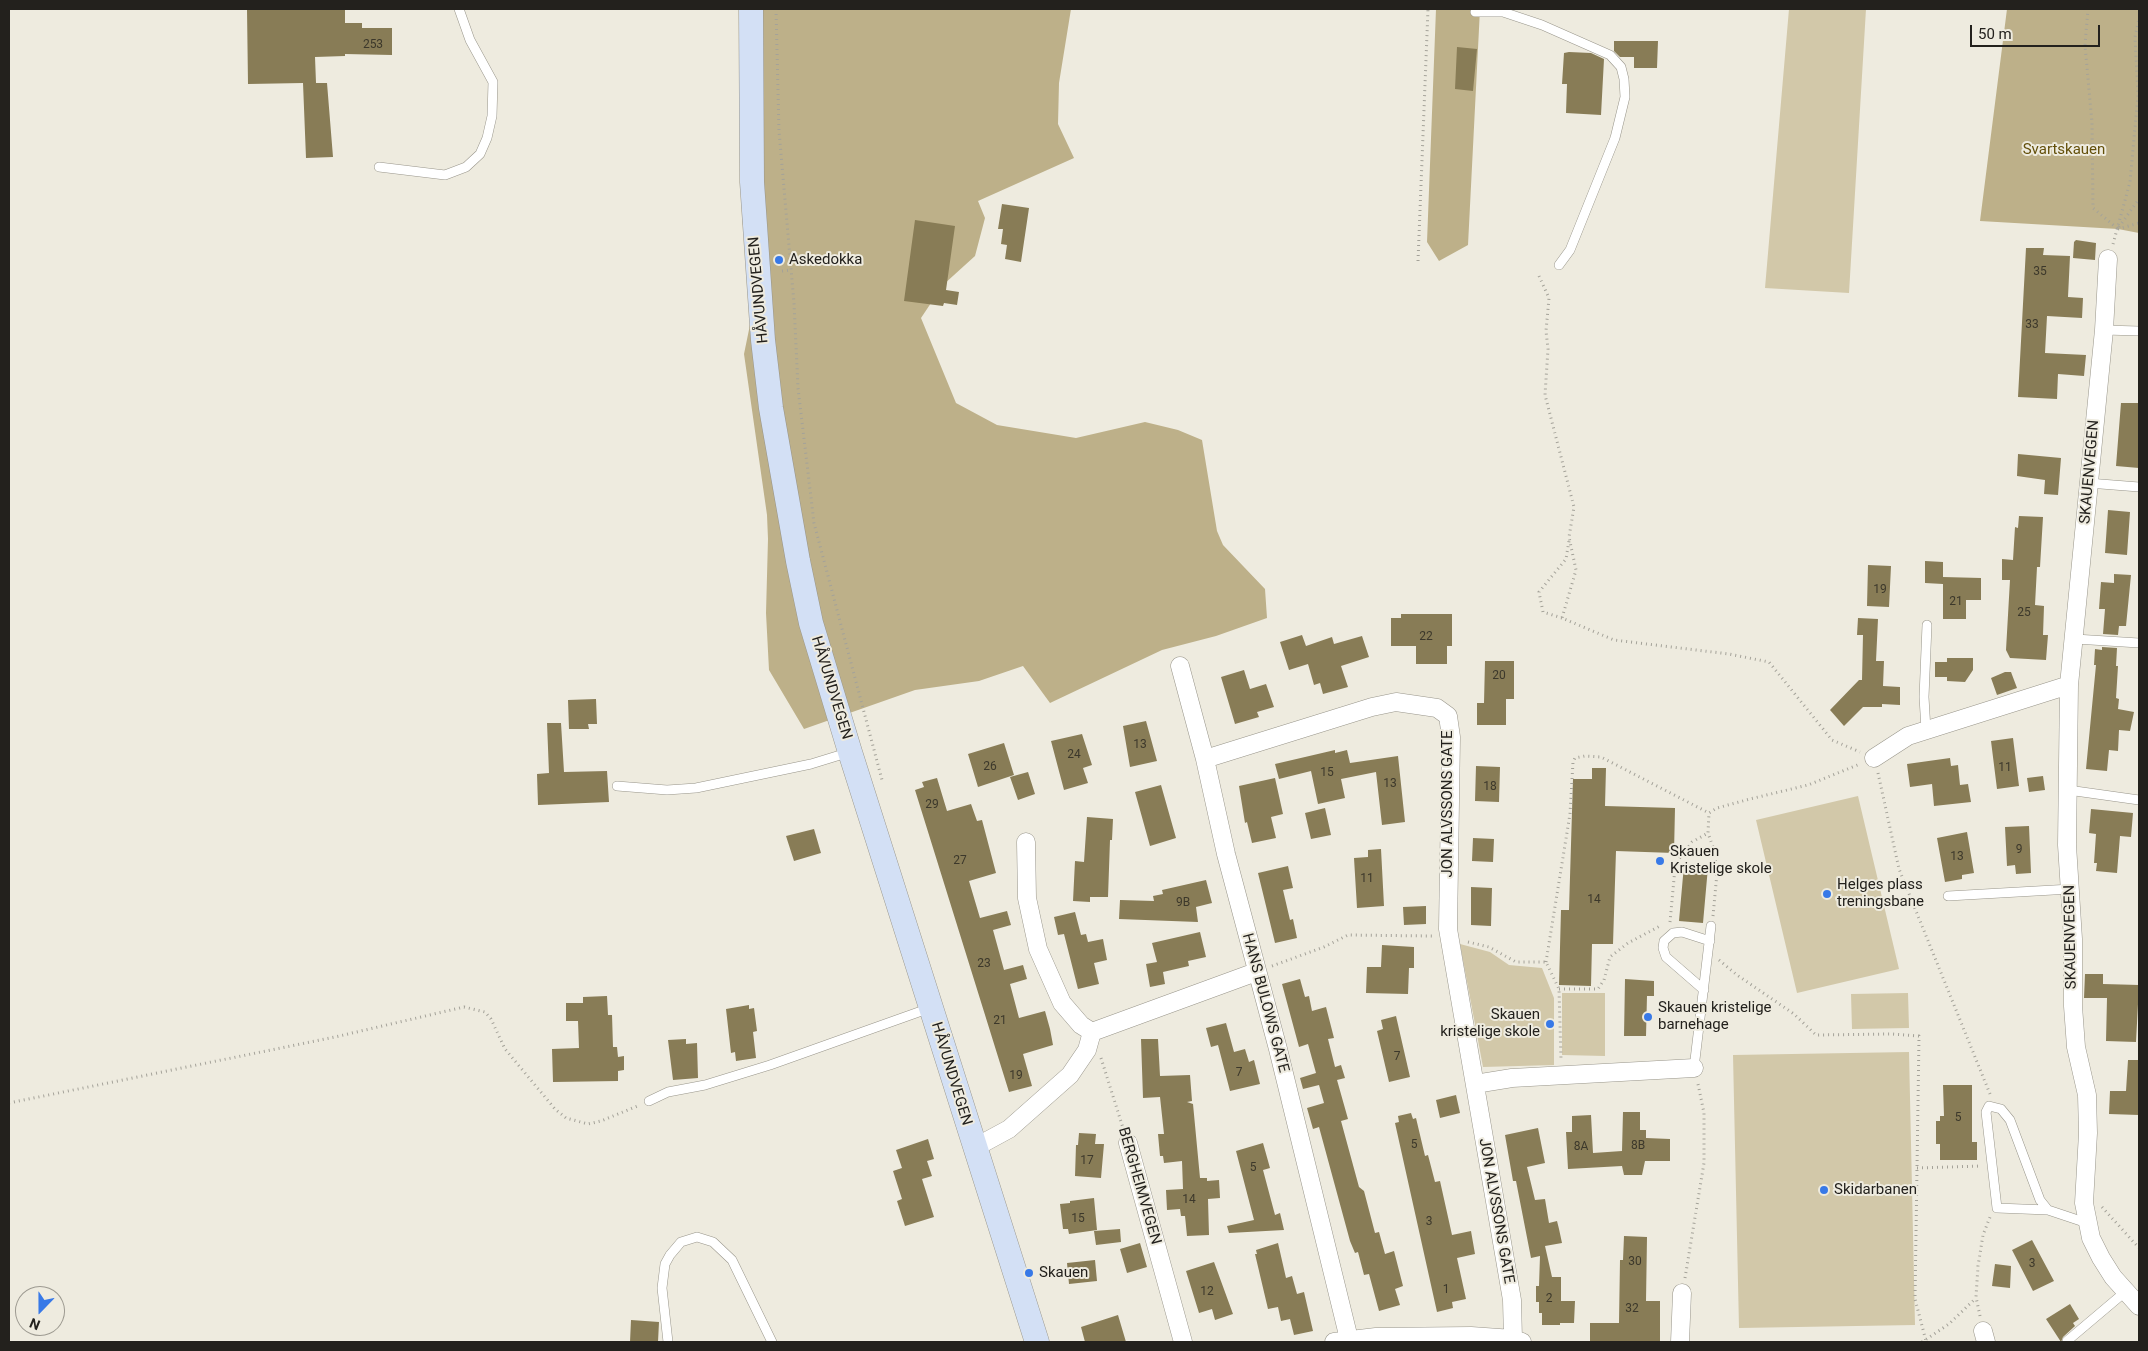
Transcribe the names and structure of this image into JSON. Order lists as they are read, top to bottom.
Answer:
{
  "streets": {
    "main road": ["HÅVUNDVEGEN"],
    "street": [
      "SKAUENVEGEN",
      "JON ALVSSONS GATE",
      "HANS BULOWS GATE",
      "BERGHEIMVEGEN"
    ]
  },
  "crossings": [
    ["JON ALVSSONS GATE", "HANS BULOWS GATE"]
  ],
  "parks": ["Svartskauen"],
  "places": [
    "Askedokka",
    "Skauen Kristelige skole",
    "Helges plass treningsbane",
    "Skauen kristelige barnehage",
    "Skauen kristelige skole",
    "Skidarbanen",
    "Skauen"
  ],
  "house_numbers": [
    "253",
    "35",
    "33",
    "19",
    "21",
    "25",
    "22",
    "20",
    "13",
    "24",
    "26",
    "11",
    "15",
    "13",
    "18",
    "29",
    "9",
    "13",
    "27",
    "11",
    "14",
    "9B",
    "23",
    "21",
    "7",
    "7",
    "19",
    "5",
    "5",
    "8B",
    "8A",
    "17",
    "5",
    "14",
    "15",
    "3",
    "30",
    "3",
    "1",
    "12",
    "2",
    "32"
  ],
  "scale_bar": "50 m",
  "north": "bottom"
}
